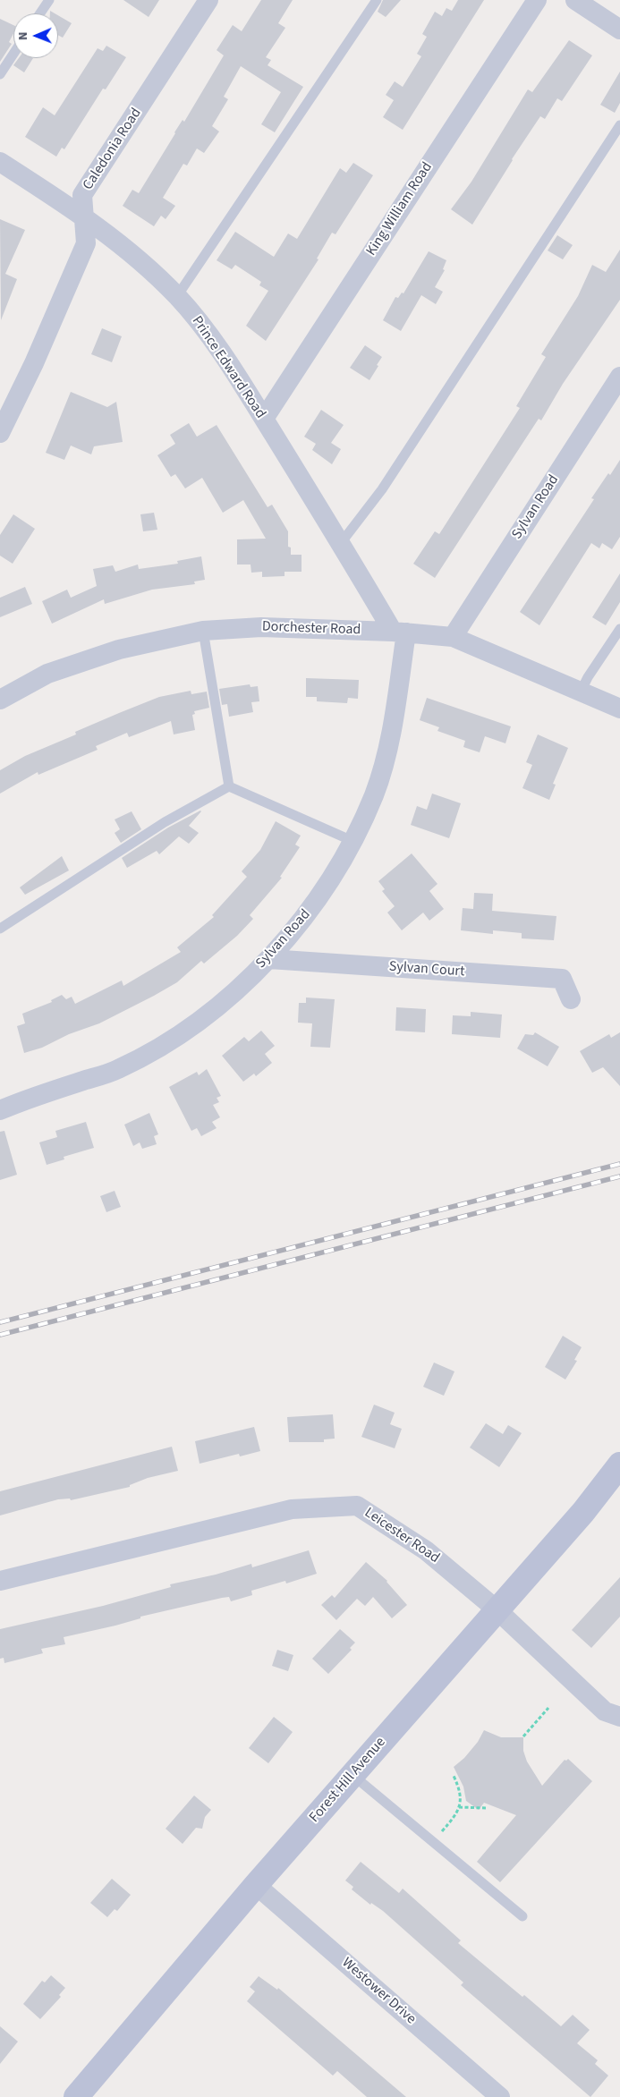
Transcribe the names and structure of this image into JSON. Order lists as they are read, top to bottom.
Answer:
{
  "streets": {
    "main road": ["Forest Hill Avenue"],
    "street": [
      "Caledonia Road",
      "King William Road",
      "Prince Edward Road",
      "Sylvan Road",
      "Dorchester Road",
      "Sylvan Court",
      "Leicester Road",
      "Westower Drive"
    ]
  },
  "crossings": [
    ["Caledonia Road", "Prince Edward Road"],
    ["King William Road", "Prince Edward Road"],
    ["Prince Edward Road", "Sylvan Road"],
    ["Prince Edward Road", "Dorchester Road"],
    ["Sylvan Road", "Dorchester Road"],
    ["Sylvan Road", "Sylvan Court"],
    ["Leicester Road", "Forest Hill Avenue"],
    ["Forest Hill Avenue", "Westower Drive"]
  ],
  "north": "left"
}
